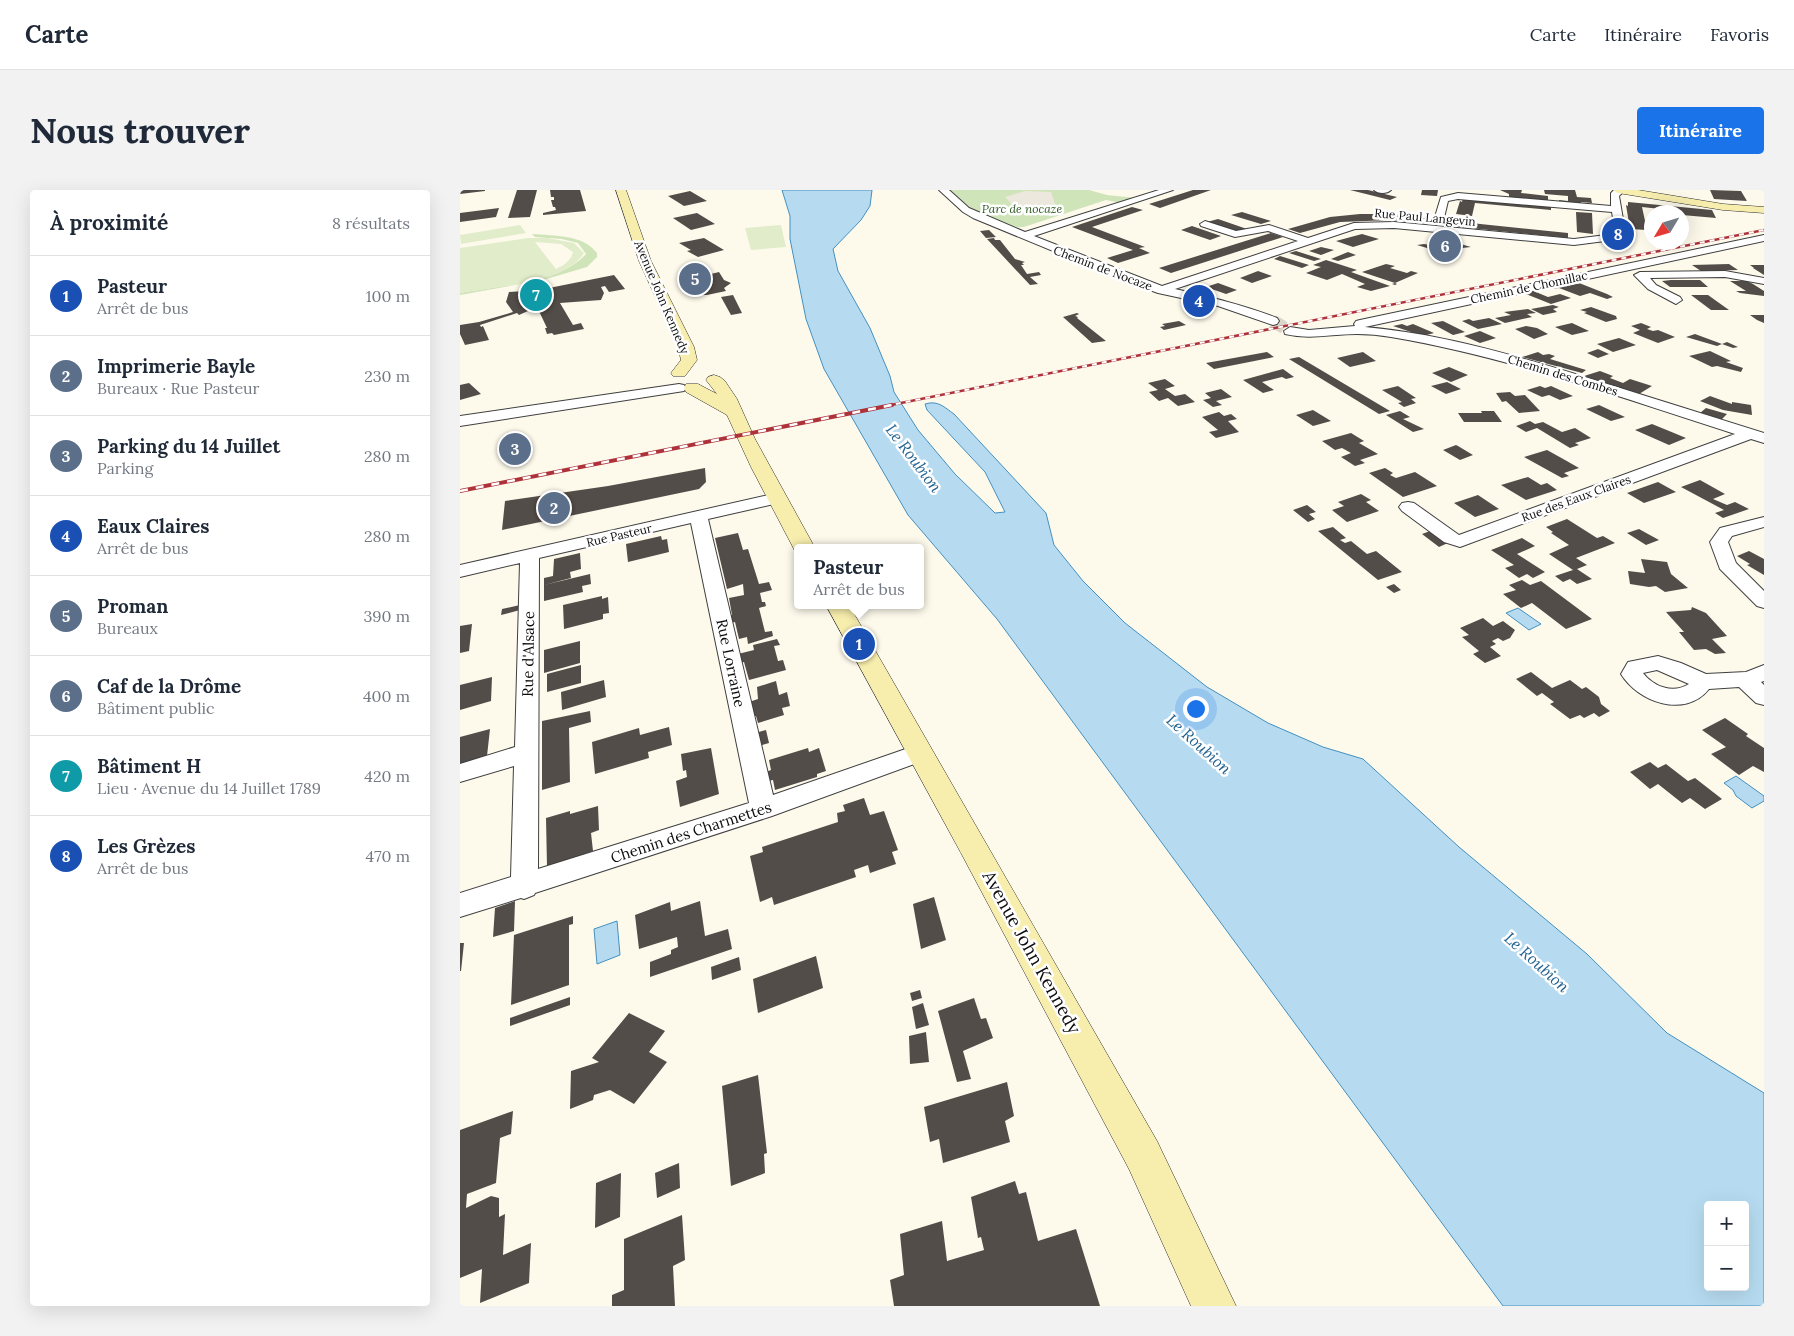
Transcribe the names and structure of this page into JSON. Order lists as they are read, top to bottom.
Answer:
{
  "streets": {
    "main road": ["Avenue John Kennedy"],
    "street": [
      "Rue Paul Langevin",
      "Chemin de Nocaze",
      "Chemin de Chomillac",
      "Chemin des Combes",
      "Rue des Eaux Claires",
      "Rue Pasteur",
      "Rue d'Alsace",
      "Rue Lorraine",
      "Chemin des Charmettes"
    ]
  },
  "crossings": [
    ["Rue Paul Langevin", "Chemin de Nocaze"],
    ["Chemin de Chomillac", "Chemin des Combes"],
    ["Avenue John Kennedy", "Chemin des Charmettes"],
    ["Chemin des Combes", "Rue des Eaux Claires"],
    ["Rue Pasteur", "Rue d'Alsace"],
    ["Rue Pasteur", "Rue Lorraine"],
    ["Rue d'Alsace", "Chemin des Charmettes"],
    ["Rue Lorraine", "Chemin des Charmettes"]
  ],
  "water": ["Le Roubion"],
  "parks": ["Parc de nocaze"],
  "north": "bottom left",
  "page": {
    "header": "Carte",
    "nav": ["Carte", "Itinéraire", "Favoris"],
    "buttons": "Itinéraire",
    "title": "Nous trouver",
    "heading": ["À proximité", "8 résultats"],
    "pins": [
      "8",
      "6",
      "5",
      "7",
      "4",
      "3",
      "2",
      "1"
    ],
    "list": [
      {
        "mark": "1",
        "name": "Pasteur",
        "note": "Arrêt de bus",
        "value": "100 m"
      },
      {
        "mark": "2",
        "name": "Imprimerie Bayle",
        "note": "Bureaux · Rue Pasteur",
        "value": "230 m"
      },
      {
        "mark": "3",
        "name": "Parking du 14 Juillet",
        "note": "Parking",
        "value": "280 m"
      },
      {
        "mark": "4",
        "name": "Eaux Claires",
        "note": "Arrêt de bus",
        "value": "280 m"
      },
      {
        "mark": "5",
        "name": "Proman",
        "note": "Bureaux",
        "value": "390 m"
      },
      {
        "mark": "6",
        "name": "Caf de la Drôme",
        "note": "Bâtiment public",
        "value": "400 m"
      },
      {
        "mark": "7",
        "name": "Bâtiment H",
        "note": "Lieu · Avenue du 14 Juillet 1789",
        "value": "420 m"
      },
      {
        "mark": "8",
        "name": "Les Grèzes",
        "note": "Arrêt de bus",
        "value": "470 m"
      }
    ],
    "popup": ["Pasteur", "Arrêt de bus"],
    "map_buttons": ["+", "−"]
  }
}
